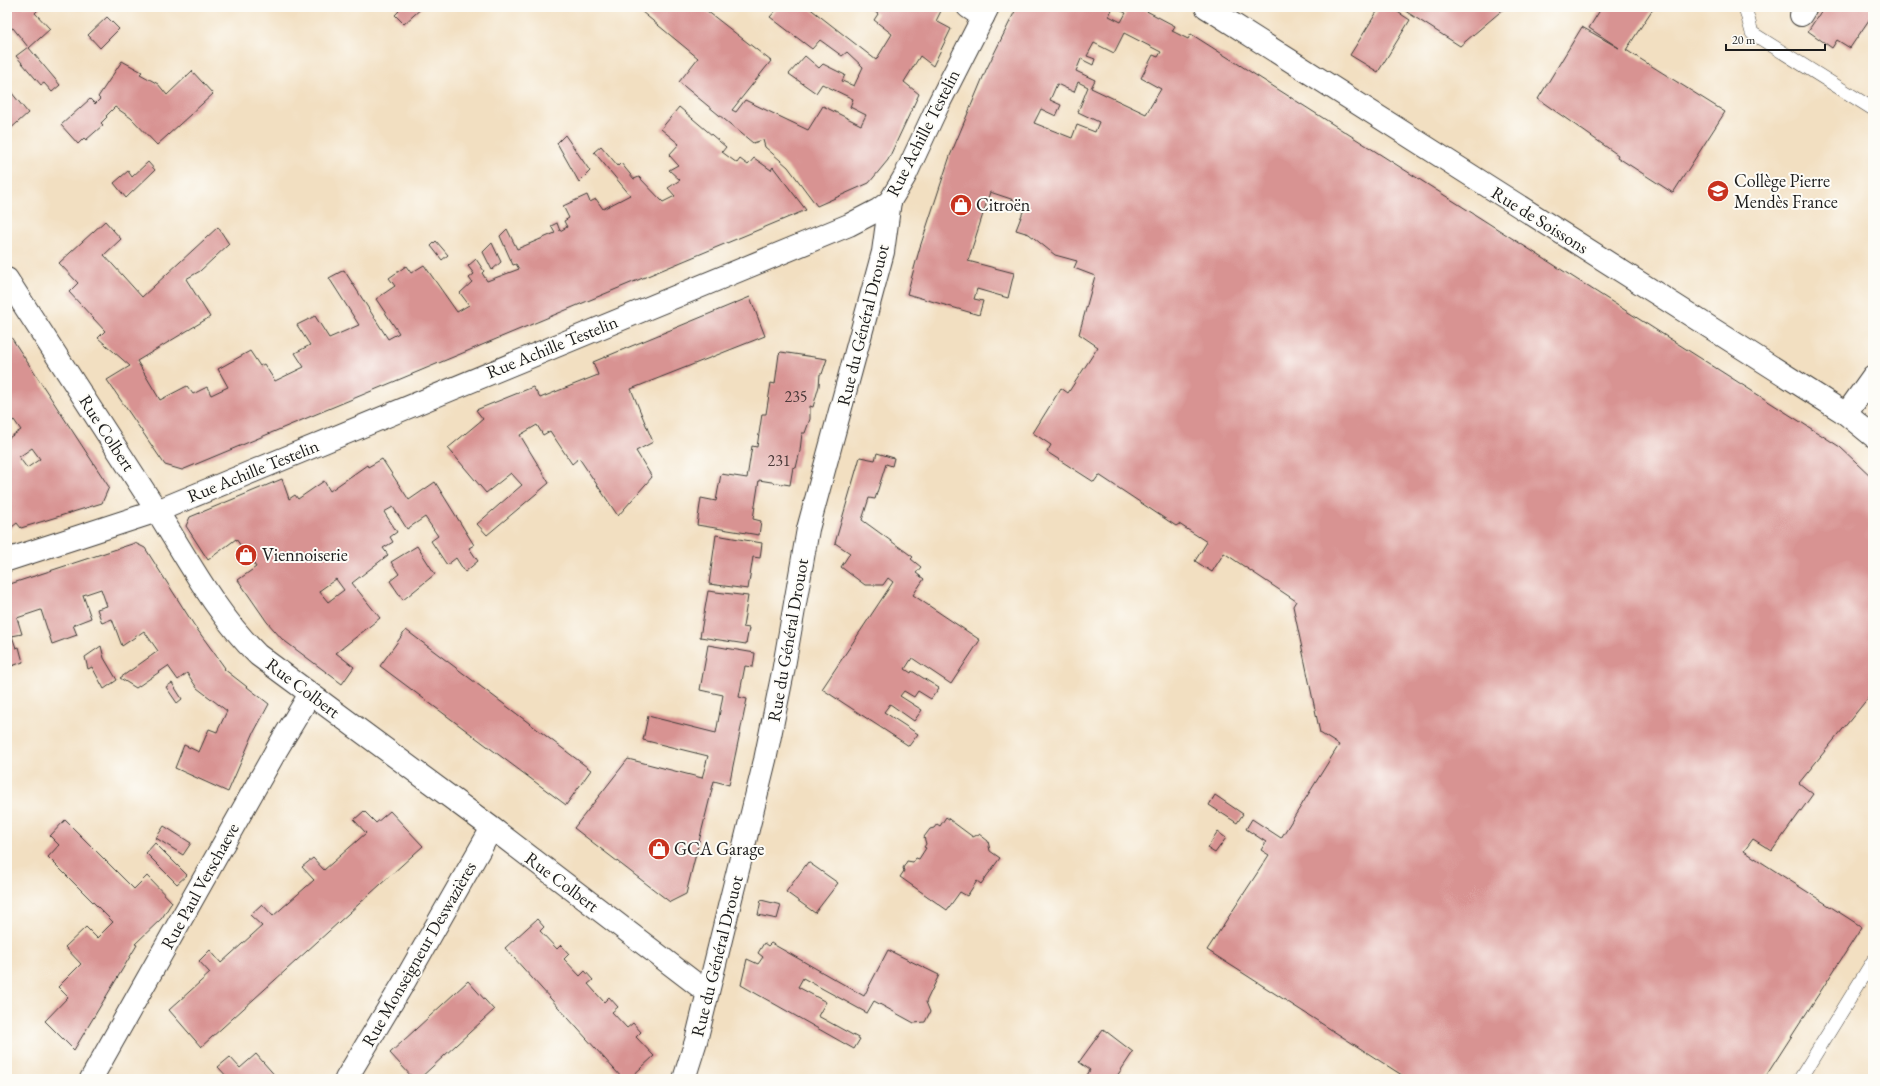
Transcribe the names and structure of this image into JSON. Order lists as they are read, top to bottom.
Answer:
{
  "streets": {
    "street": [
      "Rue Achille Testelin",
      "Rue de Soissons",
      "Rue du Général Drouot",
      "Rue Colbert",
      "Rue Paul Verschaeve",
      "Rue Monseigneur Deswazières"
    ]
  },
  "crossings": [
    ["Rue Achille Testelin", "Rue du Général Drouot"],
    ["Rue Achille Testelin", "Rue Colbert"],
    ["Rue du Général Drouot", "Rue Colbert"],
    ["Rue Colbert", "Rue Paul Verschaeve"],
    ["Rue Colbert", "Rue Monseigneur Deswazières"]
  ],
  "places": {
    "school or university": ["Collège Pierre Mendès France"],
    "shop": ["Citroën", "Viennoiserie", "GCA Garage"]
  },
  "house_numbers": ["235", "231"],
  "scale_bar": "20 m"
}
